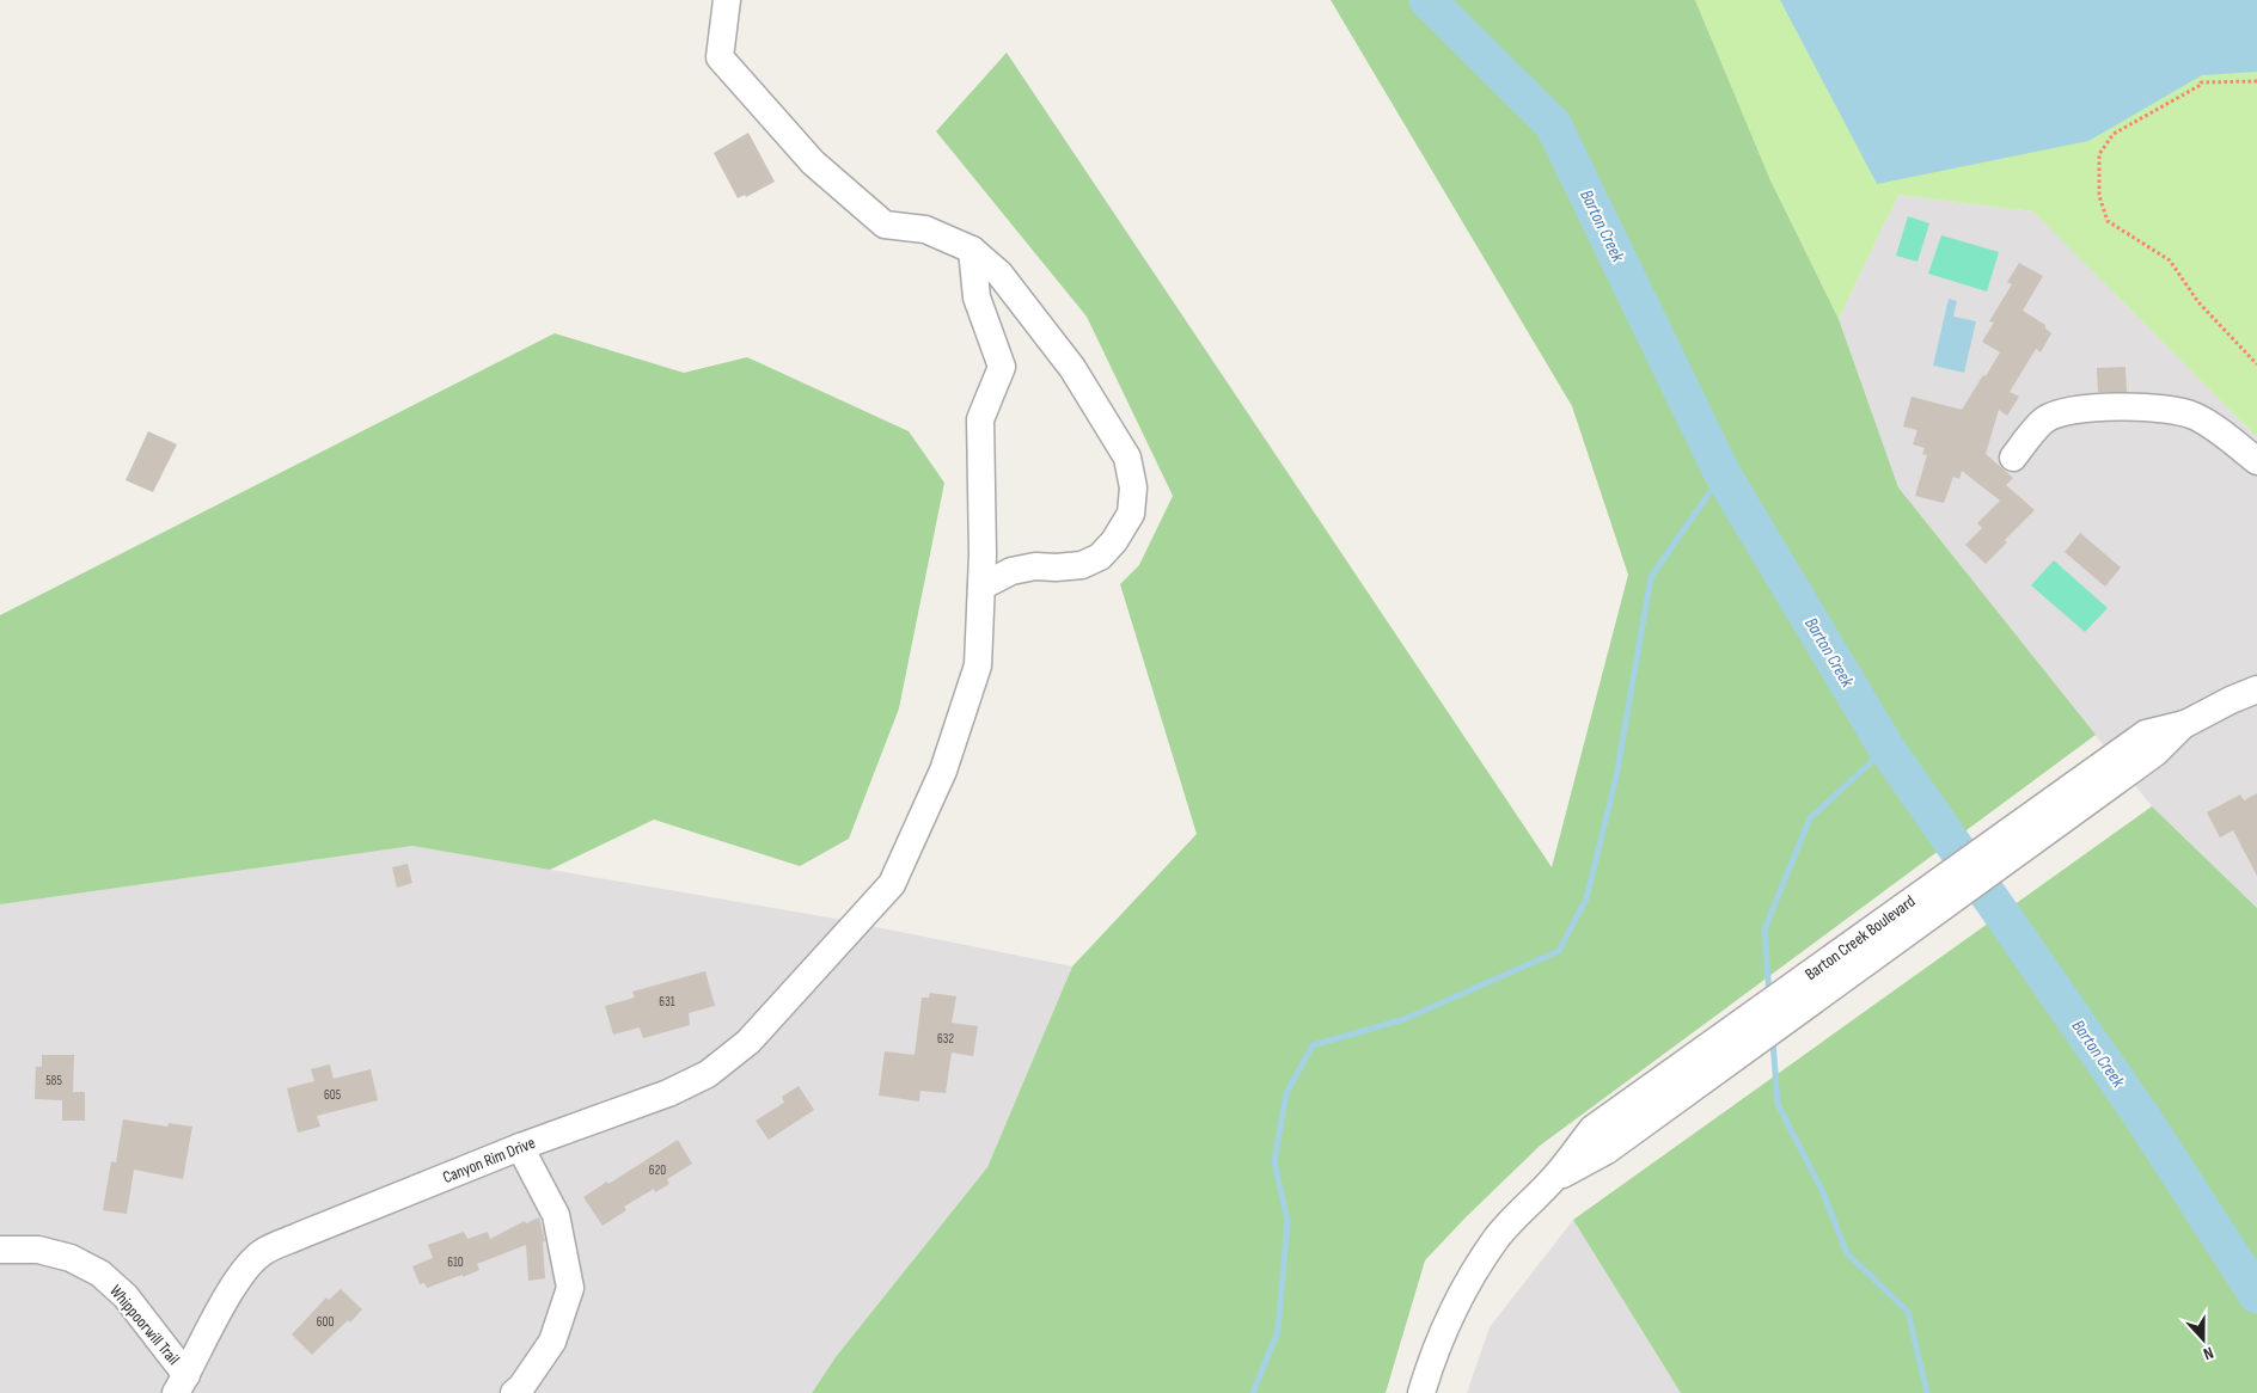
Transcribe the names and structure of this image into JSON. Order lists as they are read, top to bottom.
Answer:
{
  "streets": {
    "street": ["Barton Creek Boulevard", "Canyon Rim Drive", "Whippoorwill Trail"]
  },
  "crossings": [
    ["Canyon Rim Drive", "Whippoorwill Trail"]
  ],
  "water": ["Barton Creek"],
  "house_numbers": [
    "631",
    "632",
    "585",
    "605",
    "620",
    "610",
    "600"
  ],
  "north": "bottom"
}
